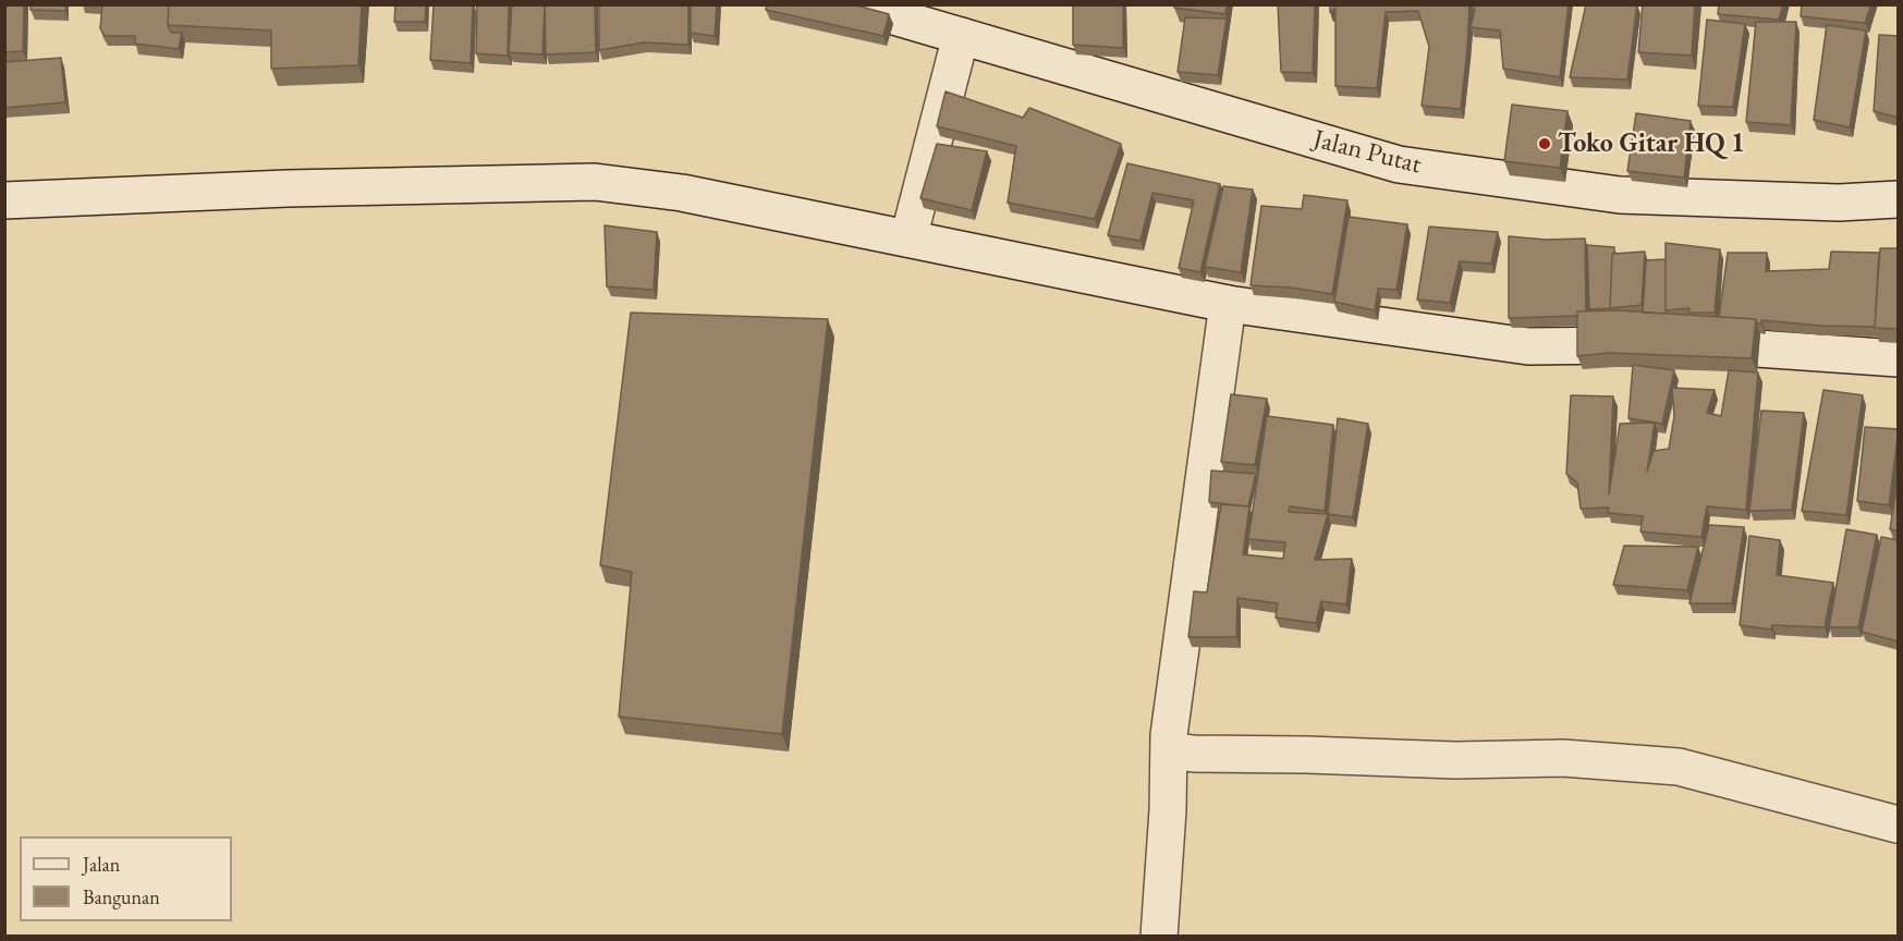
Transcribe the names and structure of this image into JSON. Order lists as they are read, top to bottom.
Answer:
{
  "streets": {
    "street": ["Jalan Putat"]
  },
  "places": ["Toko Gitar HQ 1"],
  "legend": ["Jalan", "Bangunan"]
}
